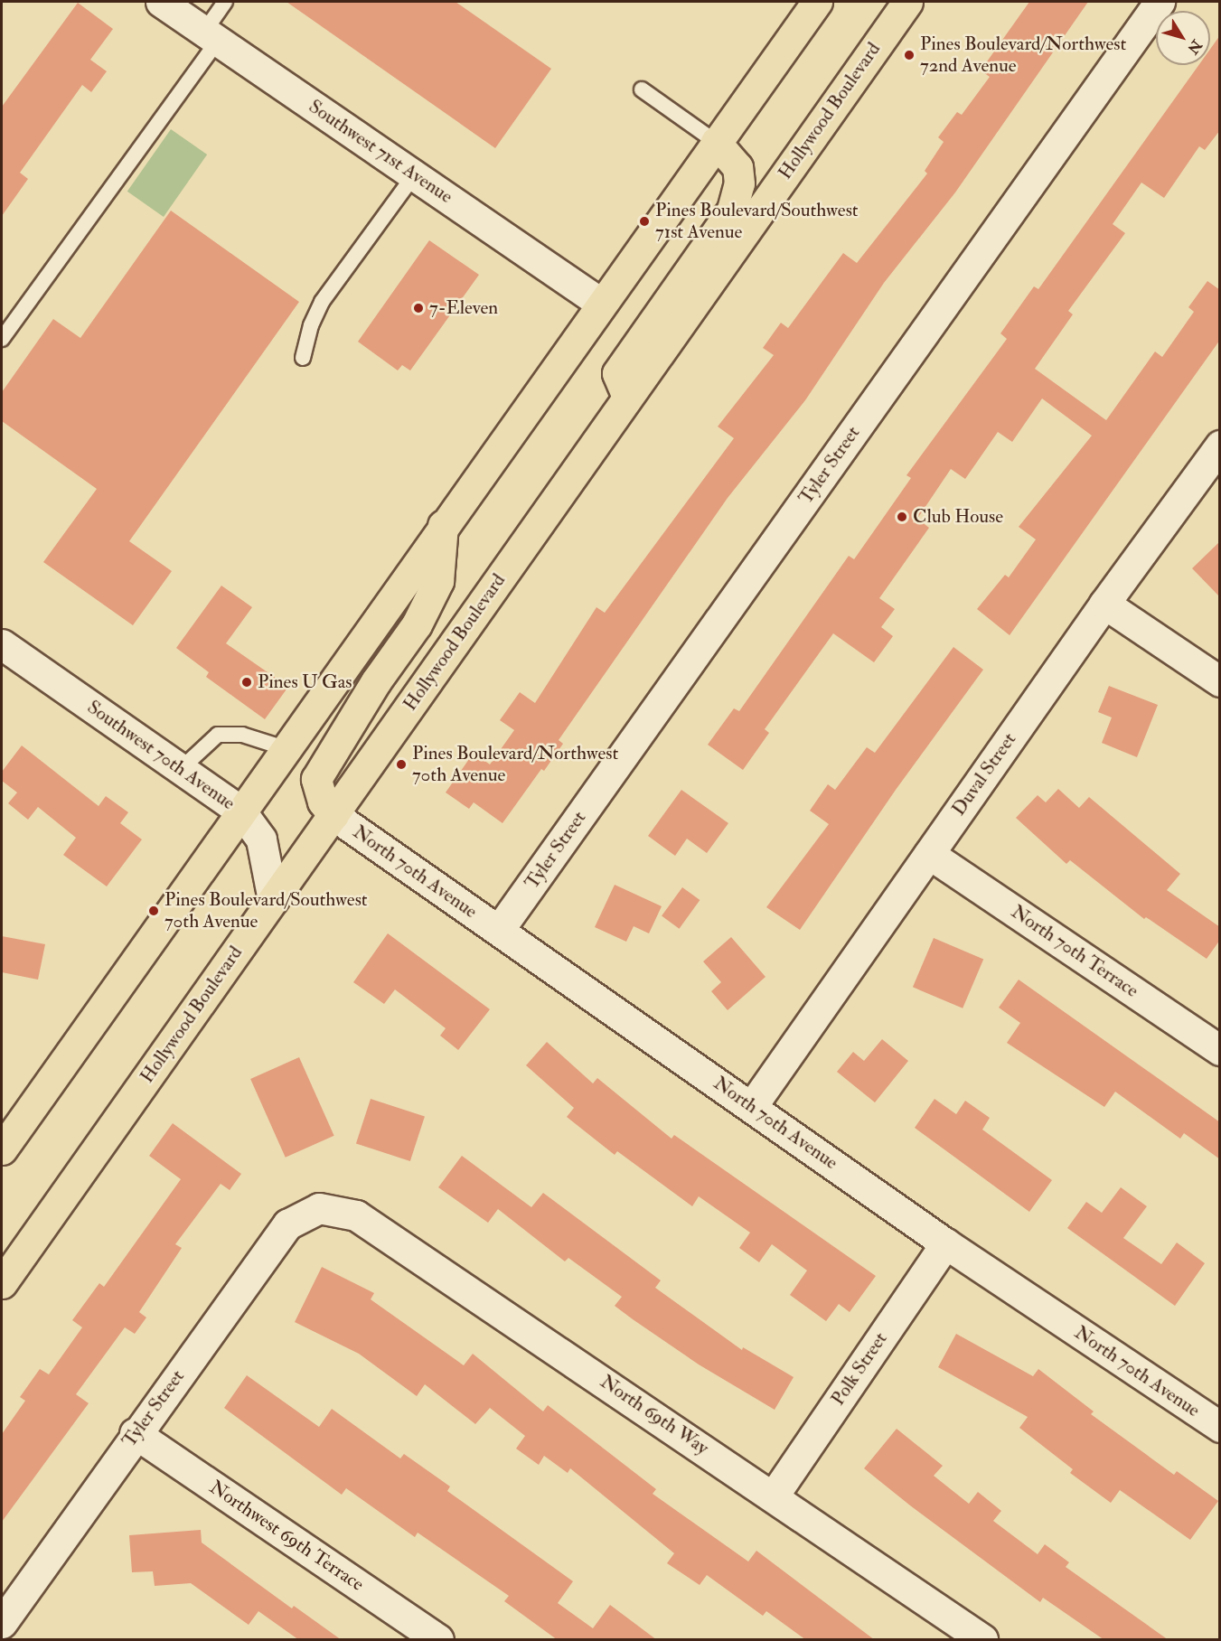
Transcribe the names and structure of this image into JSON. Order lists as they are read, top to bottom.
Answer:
{
  "streets": {
    "highway": ["Hollywood Boulevard"],
    "street": [
      "Southwest 71st Avenue",
      "Tyler Street",
      "Southwest 70th Avenue",
      "Duval Street",
      "North 70th Avenue",
      "North 70th Terrace",
      "Polk Street",
      "North 69th Way",
      "Northwest 69th Terrace"
    ]
  },
  "crossings": [
    ["Hollywood Boulevard", "Southwest 70th Avenue"],
    ["Hollywood Boulevard", "North 70th Avenue"],
    ["Tyler Street", "North 70th Avenue"],
    ["Tyler Street", "North 69th Way"],
    ["Tyler Street", "Northwest 69th Terrace"],
    ["Duval Street", "North 70th Avenue"],
    ["Duval Street", "North 70th Terrace"],
    ["North 70th Avenue", "Polk Street"],
    ["Polk Street", "North 69th Way"]
  ],
  "places": [
    "Pines Boulevard/Northwest 72nd Avenue",
    "Pines Boulevard/Southwest 71st Avenue",
    "7-Eleven",
    "Club House",
    "Pines U Gas",
    "Pines Boulevard/Northwest 70th Avenue",
    "Pines Boulevard/Southwest 70th Avenue"
  ],
  "north": "bottom right"
}
